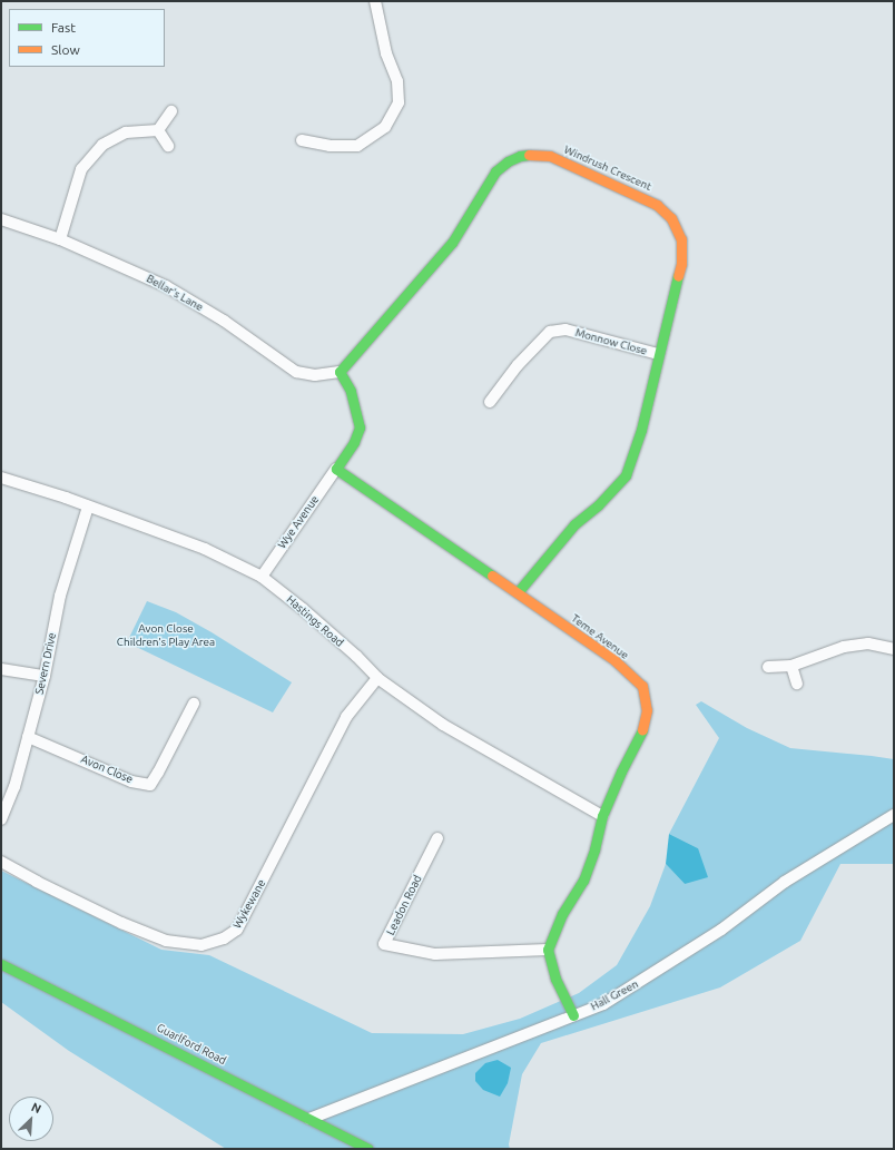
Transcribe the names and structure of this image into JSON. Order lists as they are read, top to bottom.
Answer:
{
  "streets": {
    "street": [
      "Windrush Crescent",
      "Bellar's Lane",
      "Monnow Close",
      "Wye Avenue",
      "Hastings Road",
      "Teme Avenue",
      "Severn Drive",
      "Avon Close",
      "Wykewane",
      "Leadon Road",
      "Hall Green",
      "Guarlford Road"
    ]
  },
  "crossings": [
    ["Windrush Crescent", "Bellar's Lane"],
    ["Windrush Crescent", "Monnow Close"],
    ["Windrush Crescent", "Teme Avenue"],
    ["Wye Avenue", "Hastings Road"],
    ["Wye Avenue", "Teme Avenue"],
    ["Hastings Road", "Teme Avenue"],
    ["Hastings Road", "Severn Drive"],
    ["Hastings Road", "Wykewane"],
    ["Teme Avenue", "Leadon Road"],
    ["Severn Drive", "Avon Close"],
    ["Hall Green", "Guarlford Road"]
  ],
  "parks": ["Avon Close Children's Play Area"],
  "legend": ["Fast", "Slow"],
  "north": "top right"
}
